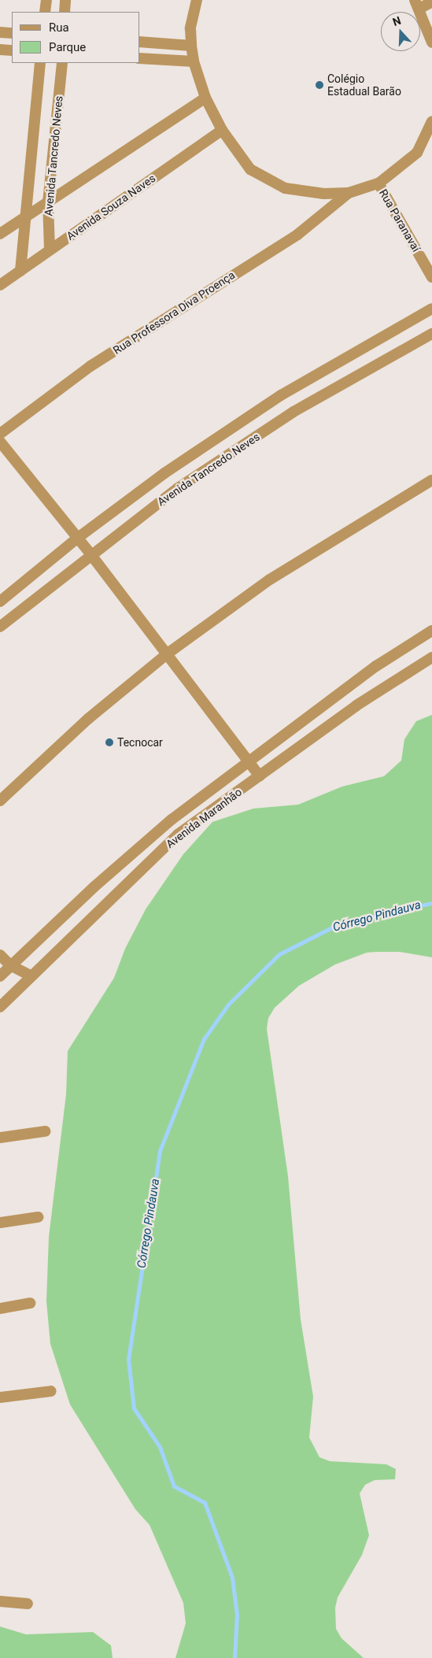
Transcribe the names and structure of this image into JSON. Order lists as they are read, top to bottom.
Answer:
{
  "streets": {
    "street": [
      "Avenida Tancredo Neves",
      "Avenida Souza Naves",
      "Rua Paranavaí",
      "Rua Professora Diva Proença",
      "Avenida Maranhão"
    ]
  },
  "crossings": [
    ["Avenida Tancredo Neves", "Avenida Souza Naves"]
  ],
  "water": ["Córrego Pindauva"],
  "places": ["Colégio Estadual Barão", "Tecnocar"],
  "legend": ["Rua", "Parque"],
  "north": "top"
}
